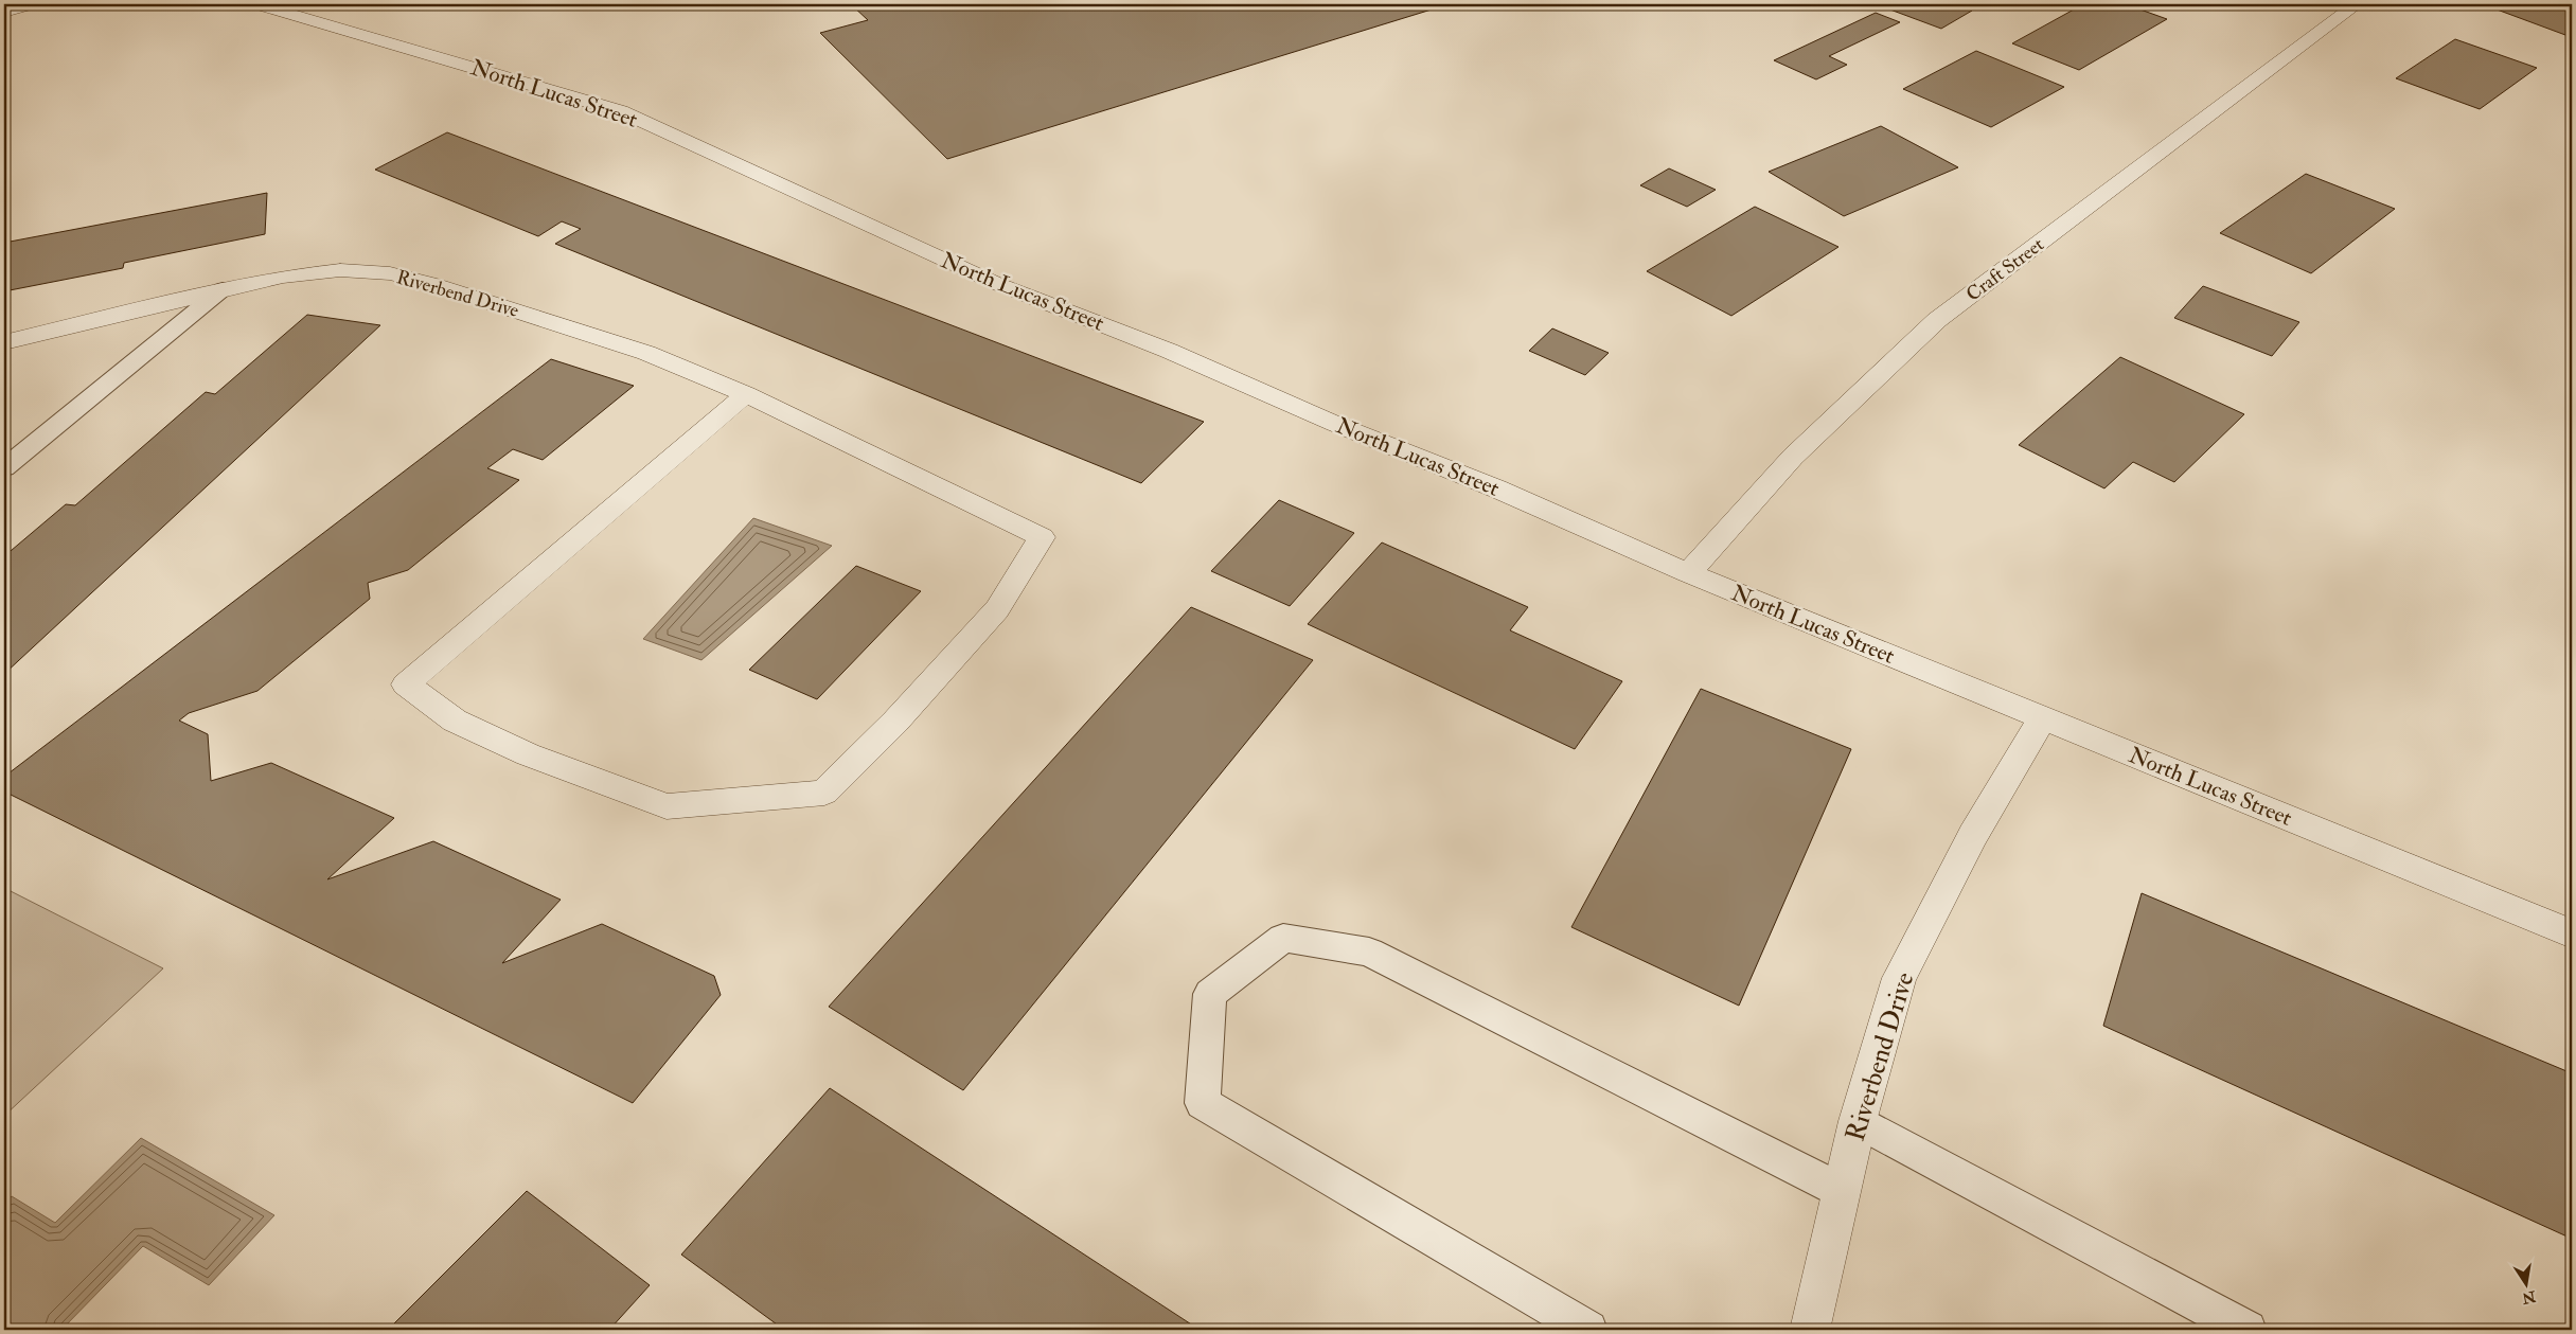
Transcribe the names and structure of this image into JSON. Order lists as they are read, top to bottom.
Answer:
{
  "streets": {
    "street": ["North Lucas Street", "Craft Street", "Riverbend Drive"]
  },
  "crossings": [
    ["North Lucas Street", "Craft Street"],
    ["North Lucas Street", "Riverbend Drive"]
  ],
  "north": "bottom"
}
